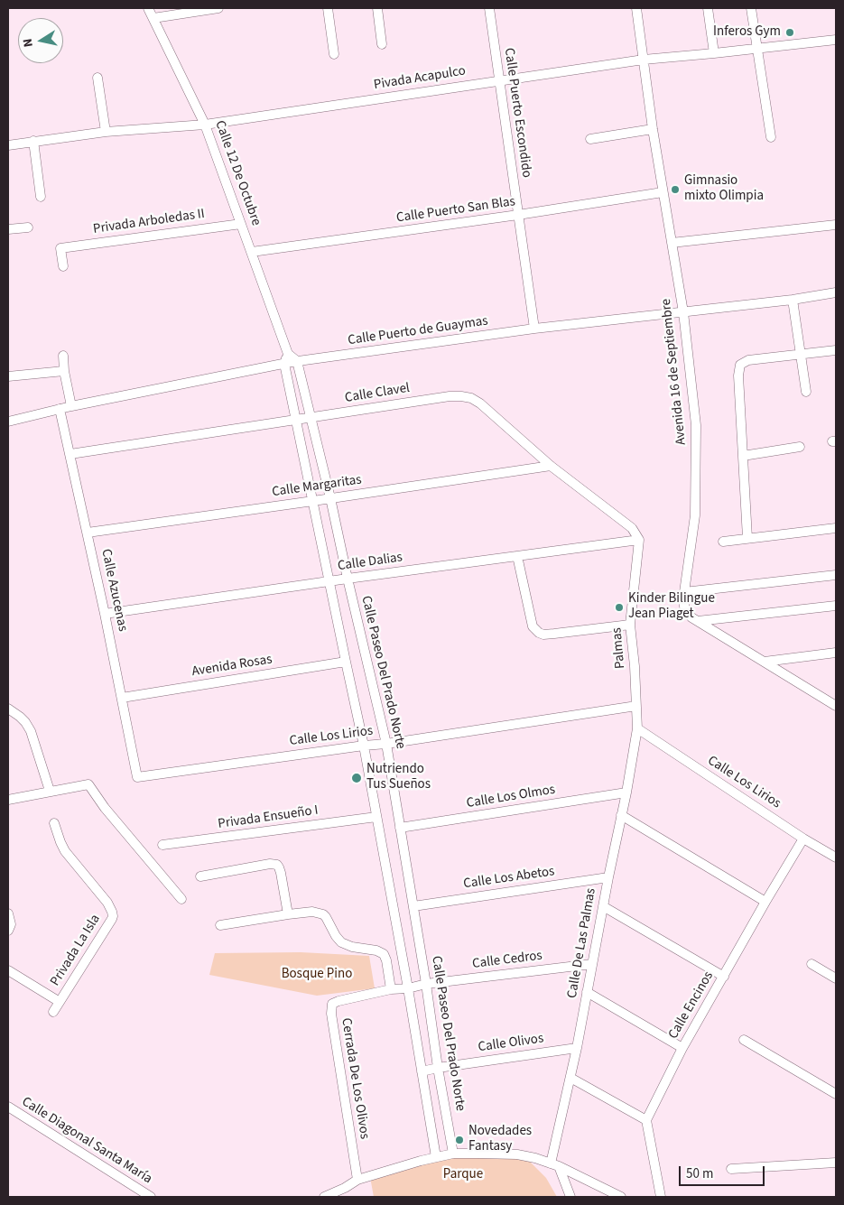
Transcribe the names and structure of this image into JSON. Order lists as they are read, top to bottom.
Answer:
{
  "streets": {
    "street": [
      "Pivada Acapulco",
      "Calle Puerto Escondido",
      "Calle 12 De Octubre",
      "Calle Puerto San Blas",
      "Privada Arboledas II",
      "Calle Puerto de Guaymas",
      "Avenida 16 de Septiembre",
      "Calle Clavel",
      "Calle Margaritas",
      "Calle Dalias",
      "Calle Azucenas",
      "Palmas",
      "Avenida Rosas",
      "Calle Paseo Del Prado Norte",
      "Calle Los Lirios",
      "Calle Los Olmos",
      "Privada Ensueño I",
      "Calle Los Abetos",
      "Calle De Las Palmas",
      "Privada La Isla",
      "Calle Cedros",
      "Calle Encinos",
      "Calle Olivos",
      "Cerrada De Los Olivos",
      "Calle Diagonal Santa María"
    ]
  },
  "crossings": [
    ["Pivada Acapulco", "Calle Puerto Escondido"],
    ["Pivada Acapulco", "Calle 12 De Octubre"],
    ["Pivada Acapulco", "Avenida 16 de Septiembre"],
    ["Calle Puerto Escondido", "Calle Puerto San Blas"],
    ["Calle Puerto Escondido", "Calle Puerto de Guaymas"],
    ["Calle 12 De Octubre", "Calle Puerto San Blas"],
    ["Calle 12 De Octubre", "Privada Arboledas II"],
    ["Calle Puerto San Blas", "Avenida 16 de Septiembre"],
    ["Calle Puerto de Guaymas", "Avenida 16 de Septiembre"],
    ["Calle Puerto de Guaymas", "Calle Azucenas"],
    ["Calle Puerto de Guaymas", "Calle Paseo Del Prado Norte"],
    ["Calle Clavel", "Calle Margaritas"],
    ["Calle Clavel", "Calle Dalias"],
    ["Calle Clavel", "Calle Azucenas"],
    ["Calle Clavel", "Palmas"],
    ["Calle Clavel", "Calle Paseo Del Prado Norte"],
    ["Calle Margaritas", "Calle Azucenas"],
    ["Calle Margaritas", "Calle Paseo Del Prado Norte"],
    ["Calle Dalias", "Calle Azucenas"],
    ["Calle Dalias", "Palmas"],
    ["Calle Dalias", "Calle Paseo Del Prado Norte"],
    ["Calle Azucenas", "Avenida Rosas"],
    ["Calle Azucenas", "Calle Los Lirios"],
    ["Palmas", "Calle Los Lirios"],
    ["Palmas", "Calle De Las Palmas"],
    ["Calle Paseo Del Prado Norte", "Calle Los Lirios"],
    ["Calle Paseo Del Prado Norte", "Calle Los Olmos"],
    ["Calle Paseo Del Prado Norte", "Calle Los Abetos"],
    ["Calle Paseo Del Prado Norte", "Calle Cedros"],
    ["Calle Paseo Del Prado Norte", "Calle Olivos"],
    ["Calle Los Lirios", "Calle De Las Palmas"],
    ["Calle Los Lirios", "Calle Encinos"],
    ["Calle Los Olmos", "Calle De Las Palmas"],
    ["Calle Los Abetos", "Calle De Las Palmas"],
    ["Calle De Las Palmas", "Calle Cedros"],
    ["Calle De Las Palmas", "Calle Olivos"],
    ["Calle Cedros", "Cerrada De Los Olivos"]
  ],
  "parks": ["Bosque Pino", "Parque"],
  "places": [
    "Inferos Gym",
    "Gimnasio mixto Olimpia",
    "Kinder Bilingue Jean Piaget",
    "Nutriendo Tus Sueños",
    "Novedades Fantasy"
  ],
  "scale_bar": "50 m",
  "north": "left"
}
